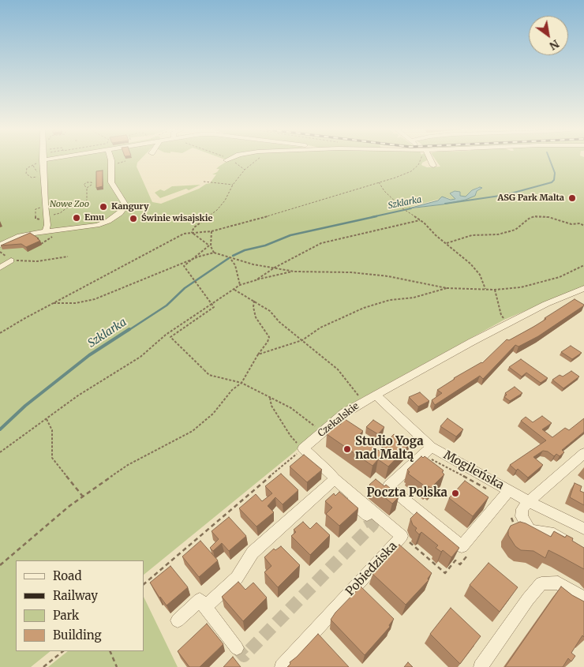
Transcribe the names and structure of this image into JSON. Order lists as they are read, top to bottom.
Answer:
{
  "streets": {
    "street": ["Czekalskie", "Mogileńska", "Pobiedziska"]
  },
  "crossings": [
    ["Czekalskie", "Mogileńska"],
    ["Czekalskie", "Pobiedziska"]
  ],
  "water": ["Szklarka"],
  "parks": ["Nowe Zoo"],
  "places": [
    "ASG Park Malta",
    "Kangury",
    "Emu",
    "Świnie wisajskie",
    "Studio Yoga nad Maltą",
    "Poczta Polska"
  ],
  "legend": [
    "Road",
    "Railway",
    "Park",
    "Building"
  ],
  "north": "bottom right"
}
